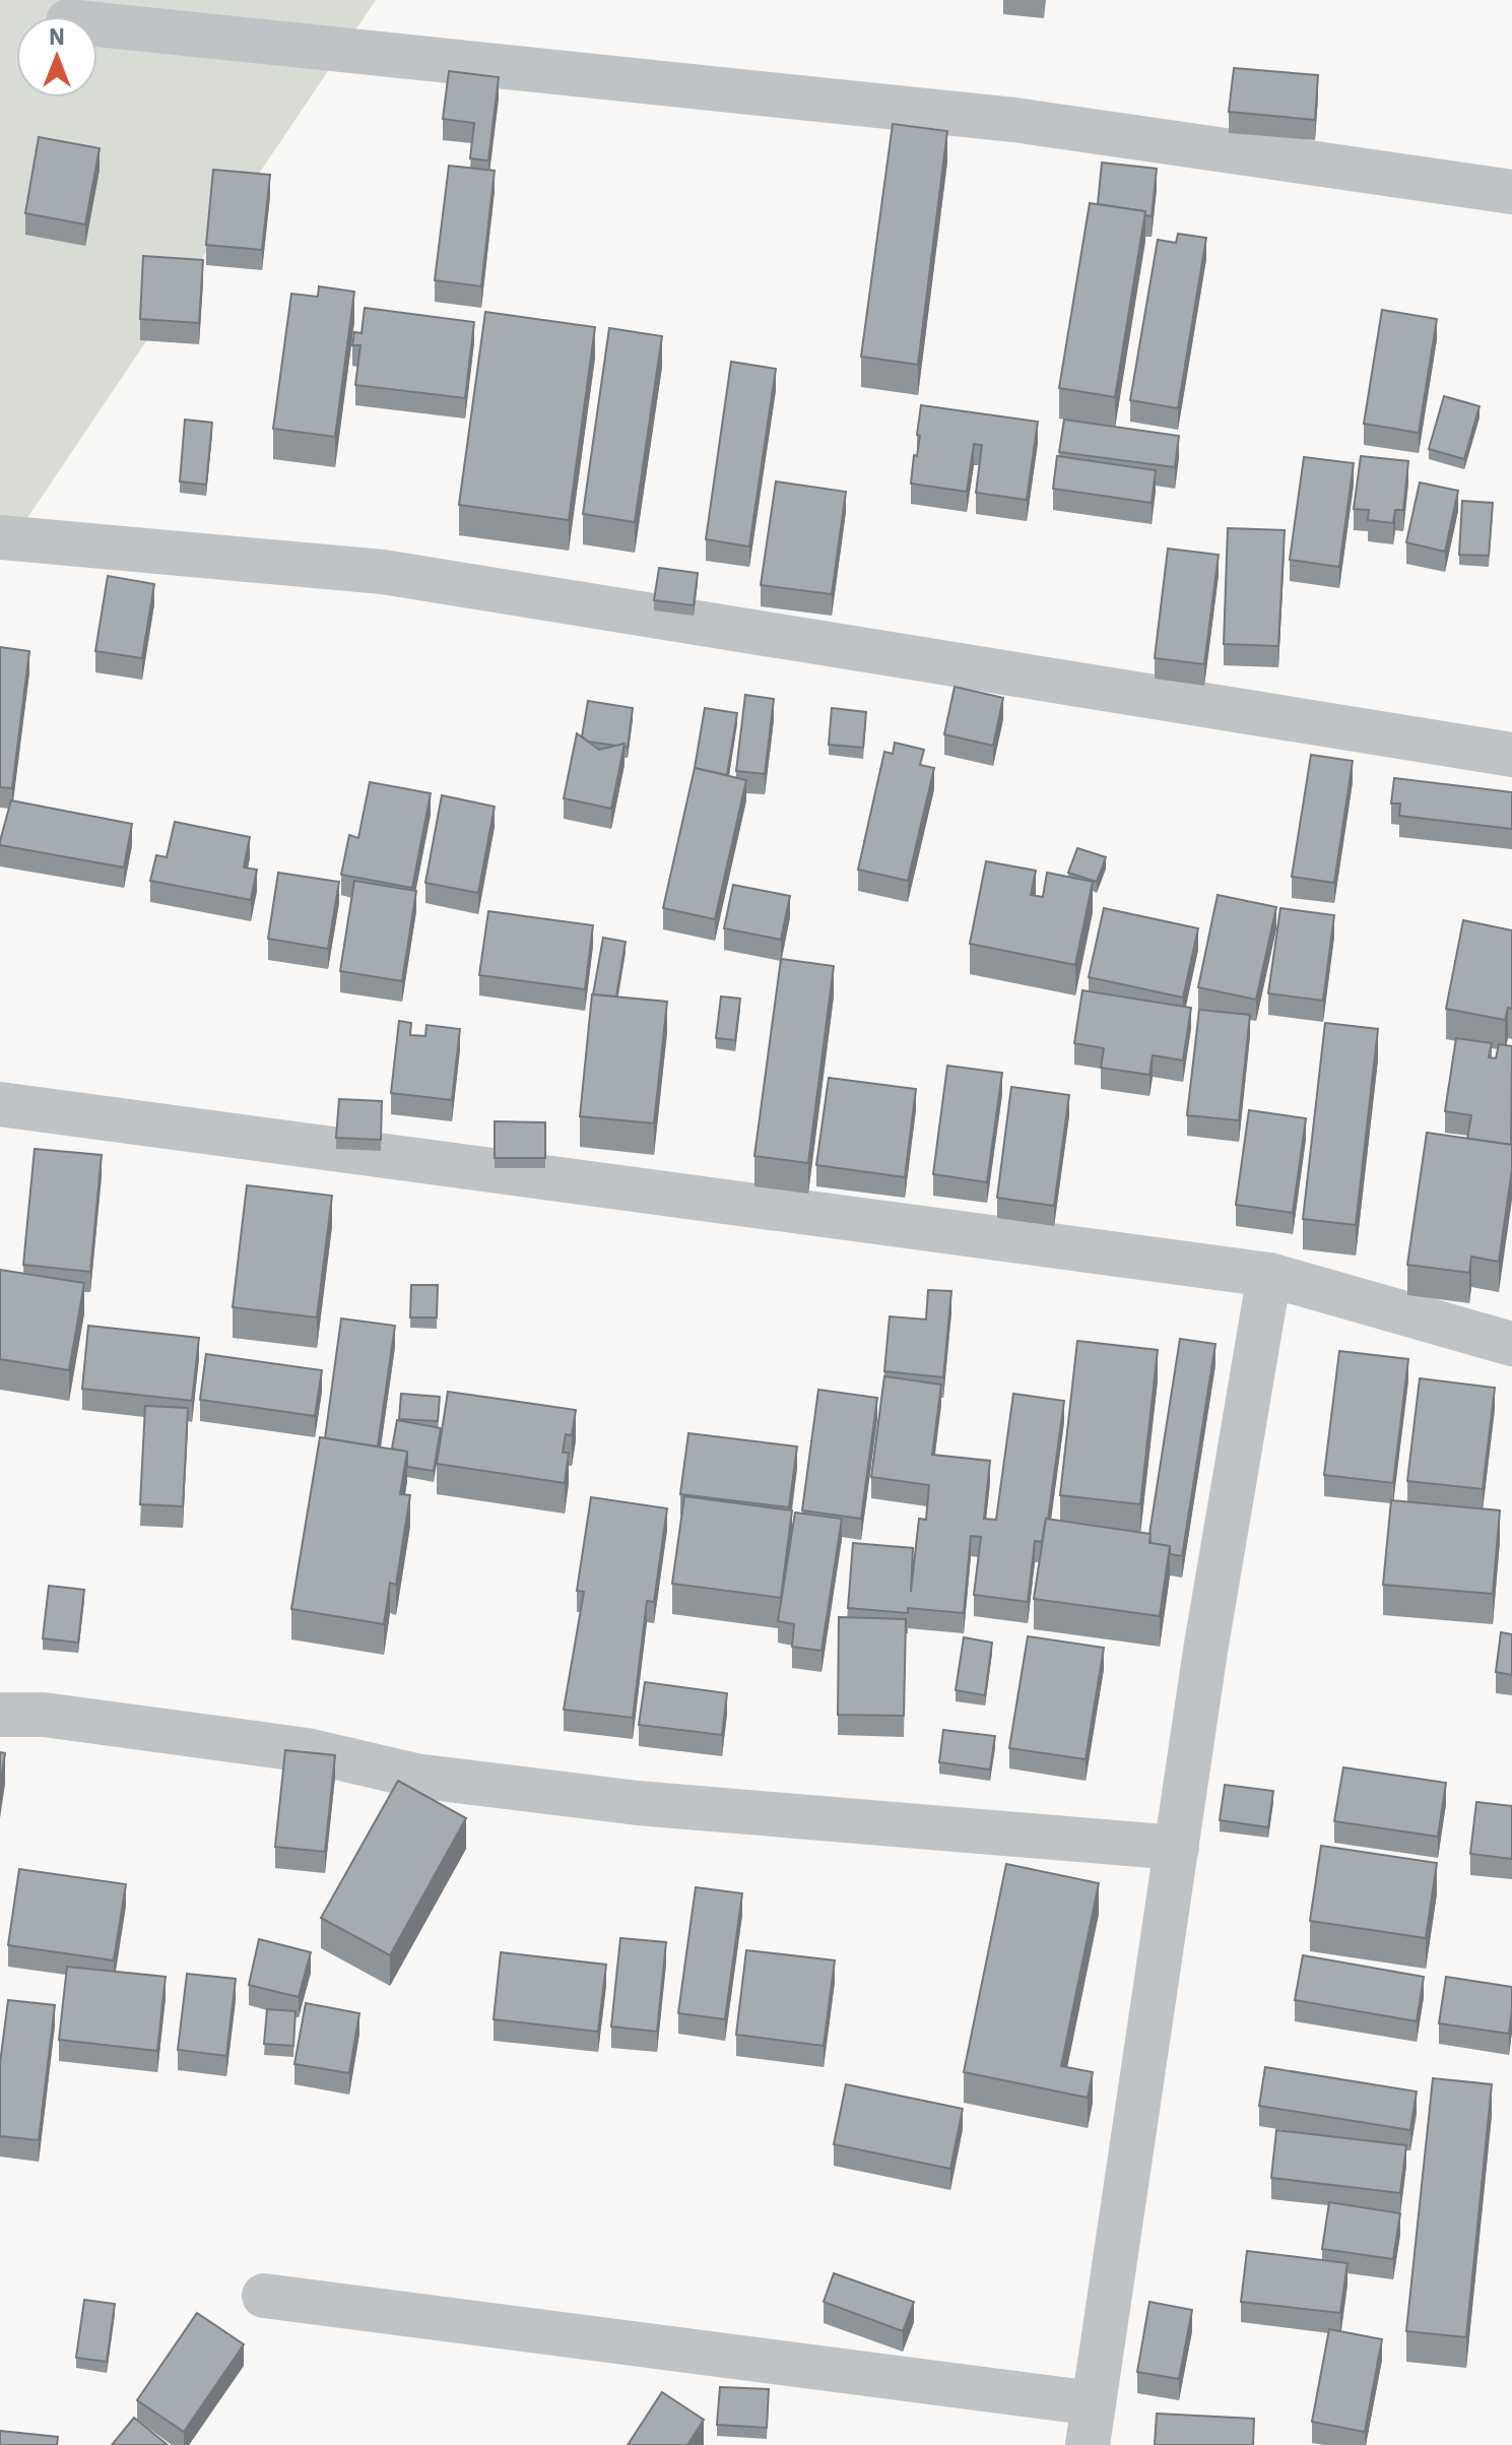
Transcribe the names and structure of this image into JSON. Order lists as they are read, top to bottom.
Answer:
{
  "north": "top"
}
